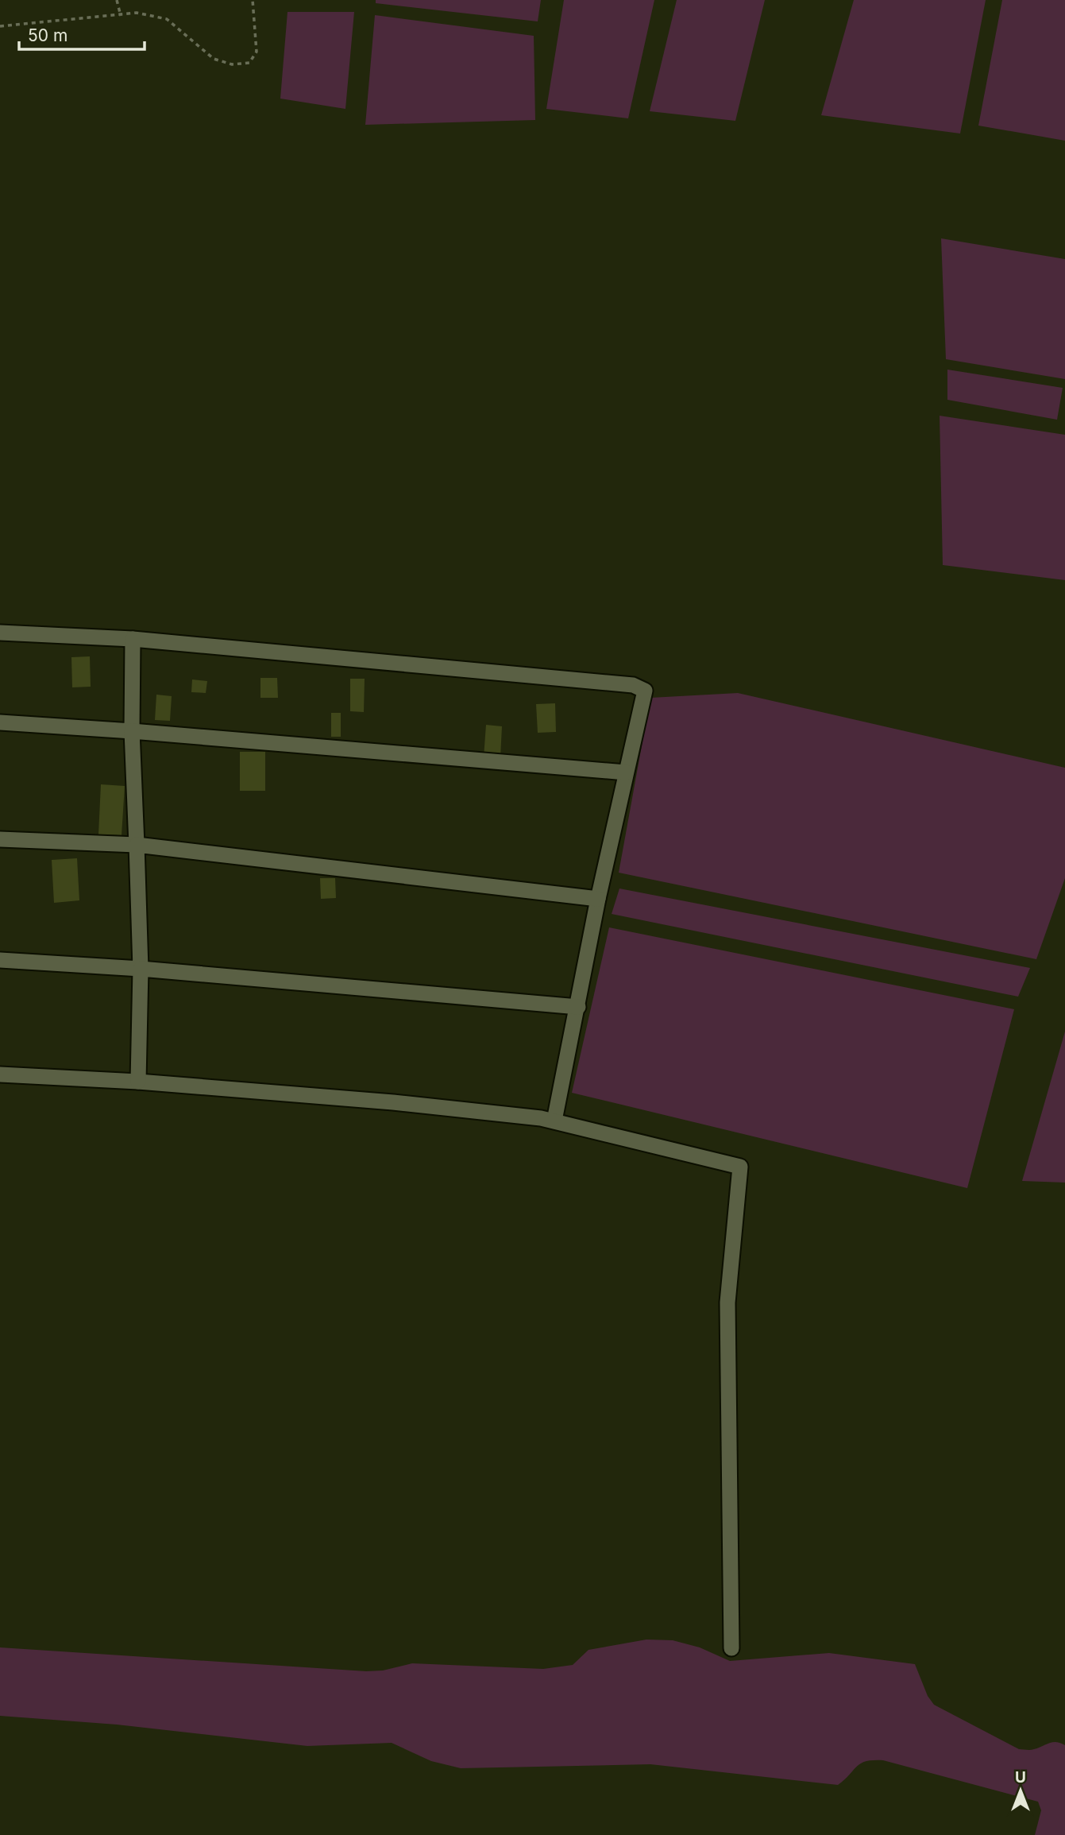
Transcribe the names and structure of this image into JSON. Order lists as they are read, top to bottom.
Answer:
{
  "scale_bar": "50 m",
  "north": "top"
}
